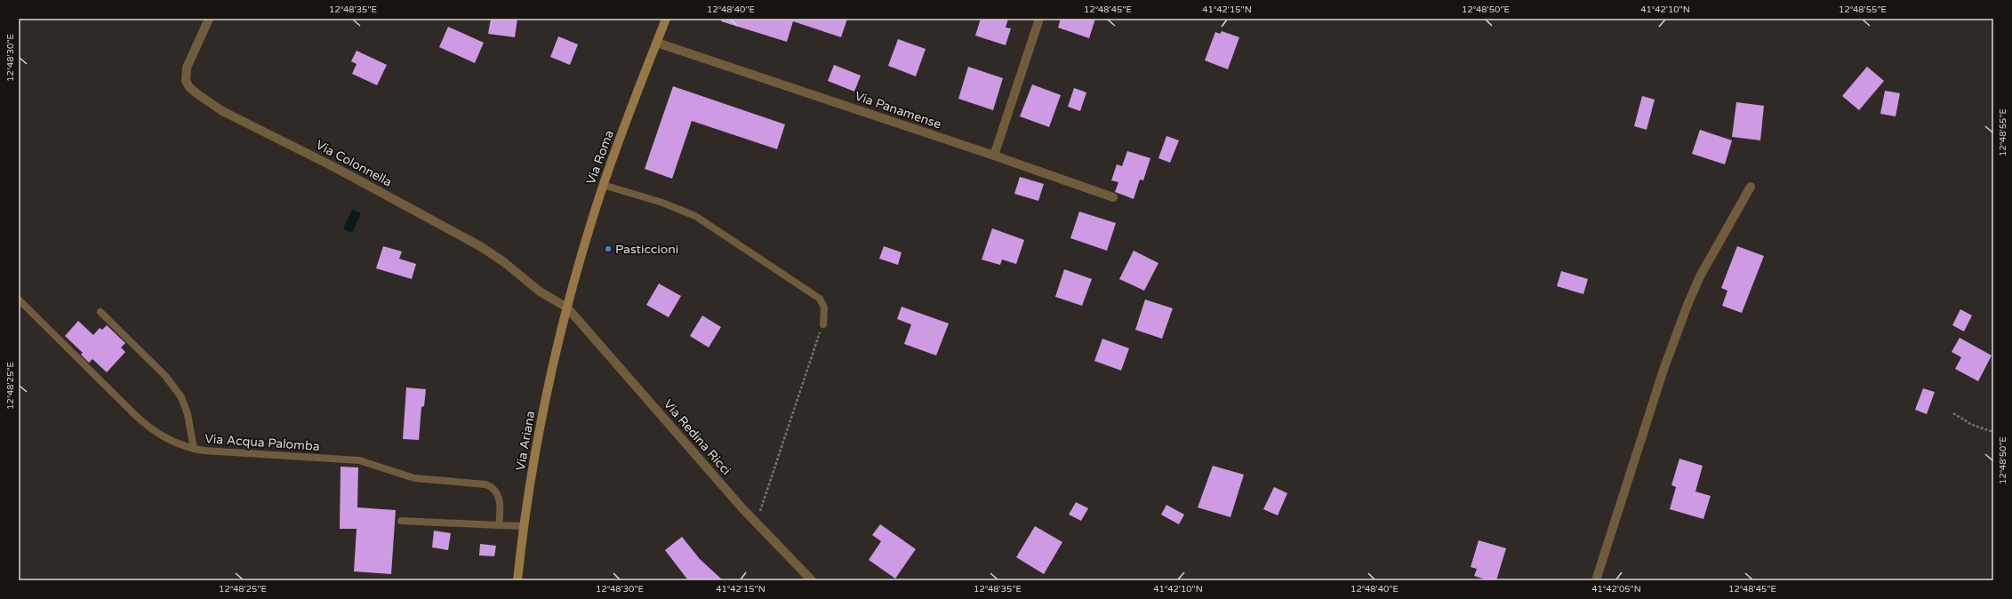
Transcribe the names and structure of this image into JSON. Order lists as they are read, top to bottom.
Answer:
{
  "streets": {
    "main road": ["Via Roma", "Via Ariana"],
    "street": ["Via Panamense", "Via Colonnella", "Via Redina Ricci"],
    "lane": ["Via Acqua Palomba"]
  },
  "crossings": [
    ["Via Panamense", "Via Roma"],
    ["Via Roma", "Via Colonnella"],
    ["Via Roma", "Via Redina Ricci"],
    ["Via Roma", "Via Ariana"],
    ["Via Colonnella", "Via Redina Ricci"],
    ["Via Colonnella", "Via Ariana"],
    ["Via Redina Ricci", "Via Ariana"]
  ],
  "places": ["Pasticcioni"],
  "coordinates": [
    "12°48'35\"E",
    "12°48'40\"E",
    "12°48'45\"E",
    "41°42'15\"N",
    "12°48'50\"E",
    "41°42'10\"N",
    "12°48'55\"E",
    "12°48'30\"E",
    "12°48'25\"E",
    "41°42'05\"N"
  ]
}
